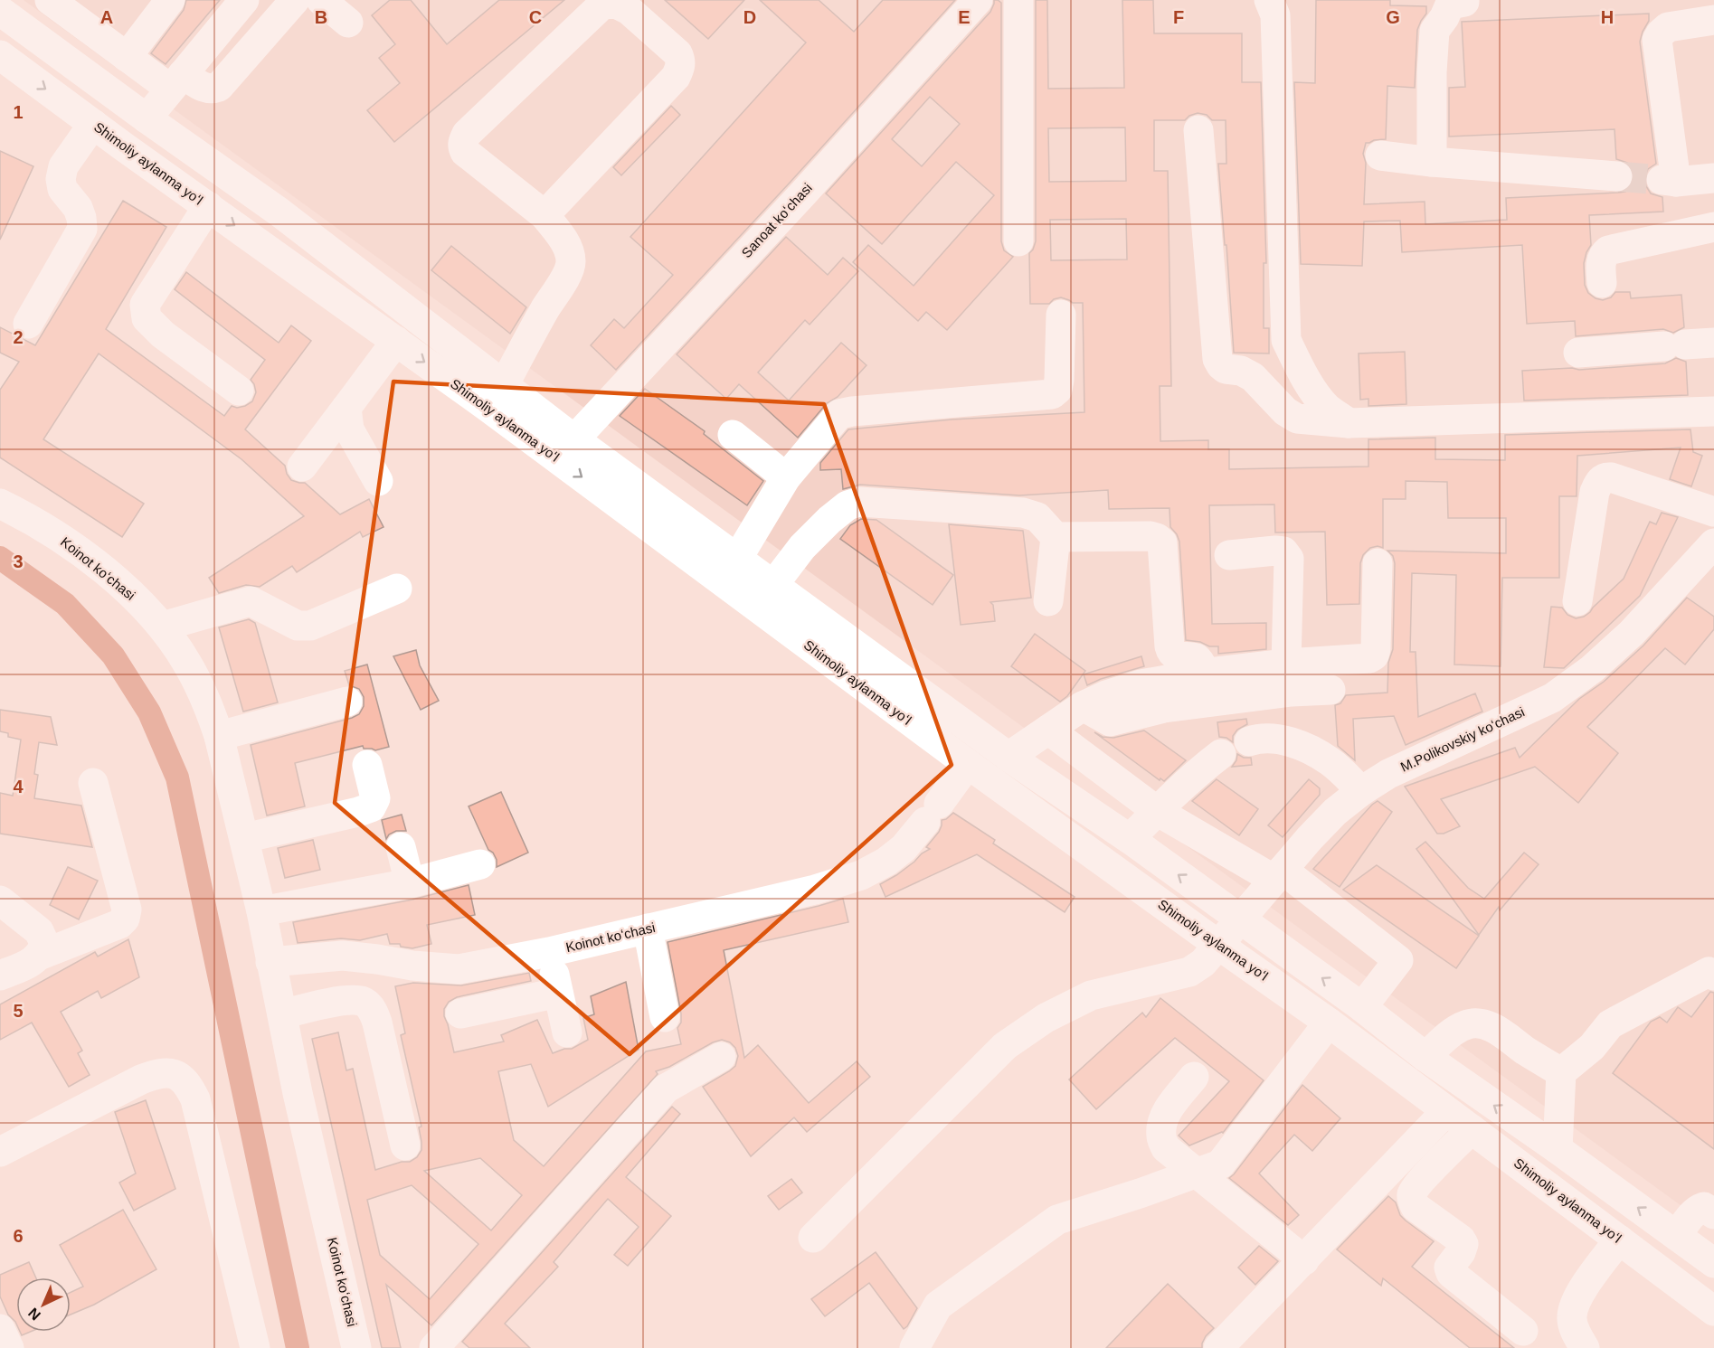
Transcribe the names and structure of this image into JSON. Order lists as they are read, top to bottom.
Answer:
{
  "streets": {
    "main road": [
      "Shimoliy aylanma yoʻl",
      "Sanoat koʻchasi",
      "Koinot koʻchasi",
      "M.Polikovskiy koʻchasi"
    ]
  },
  "crossings": [
    ["Shimoliy aylanma yoʻl", "Sanoat koʻchasi"],
    ["Shimoliy aylanma yoʻl", "Koinot koʻchasi"],
    ["Shimoliy aylanma yoʻl", "M.Polikovskiy koʻchasi"]
  ],
  "north": "bottom left",
  "grid": {
    "columns": [
      "A",
      "B",
      "C",
      "D",
      "E",
      "F",
      "G",
      "H"
    ],
    "rows": [
      "1",
      "2",
      "3",
      "4",
      "5",
      "6"
    ]
  }
}
